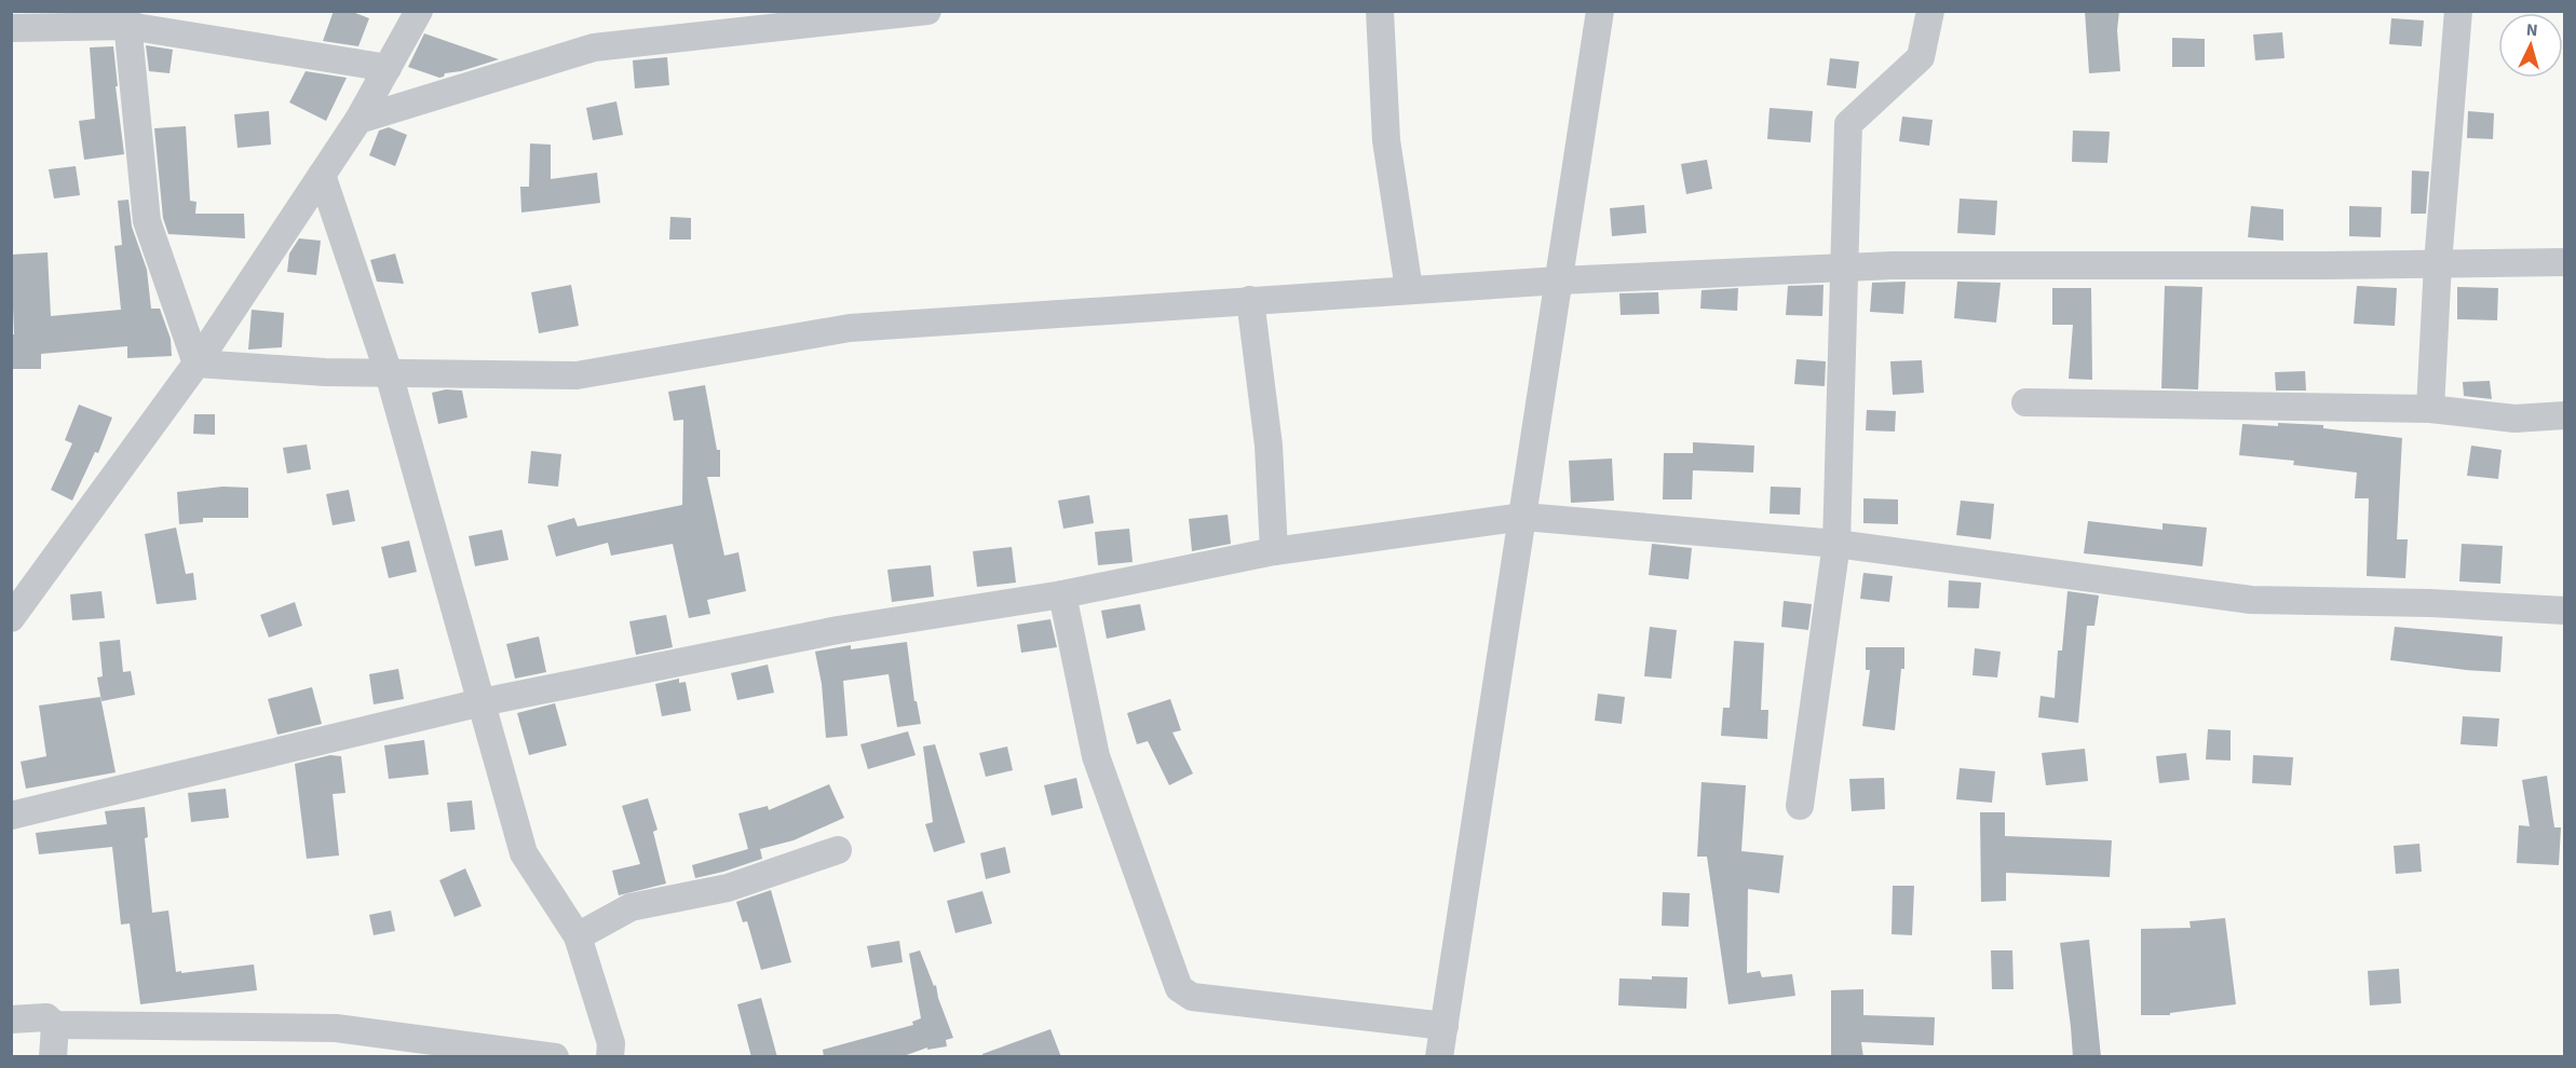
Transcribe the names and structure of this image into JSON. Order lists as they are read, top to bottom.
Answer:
{
  "north": "top"
}
